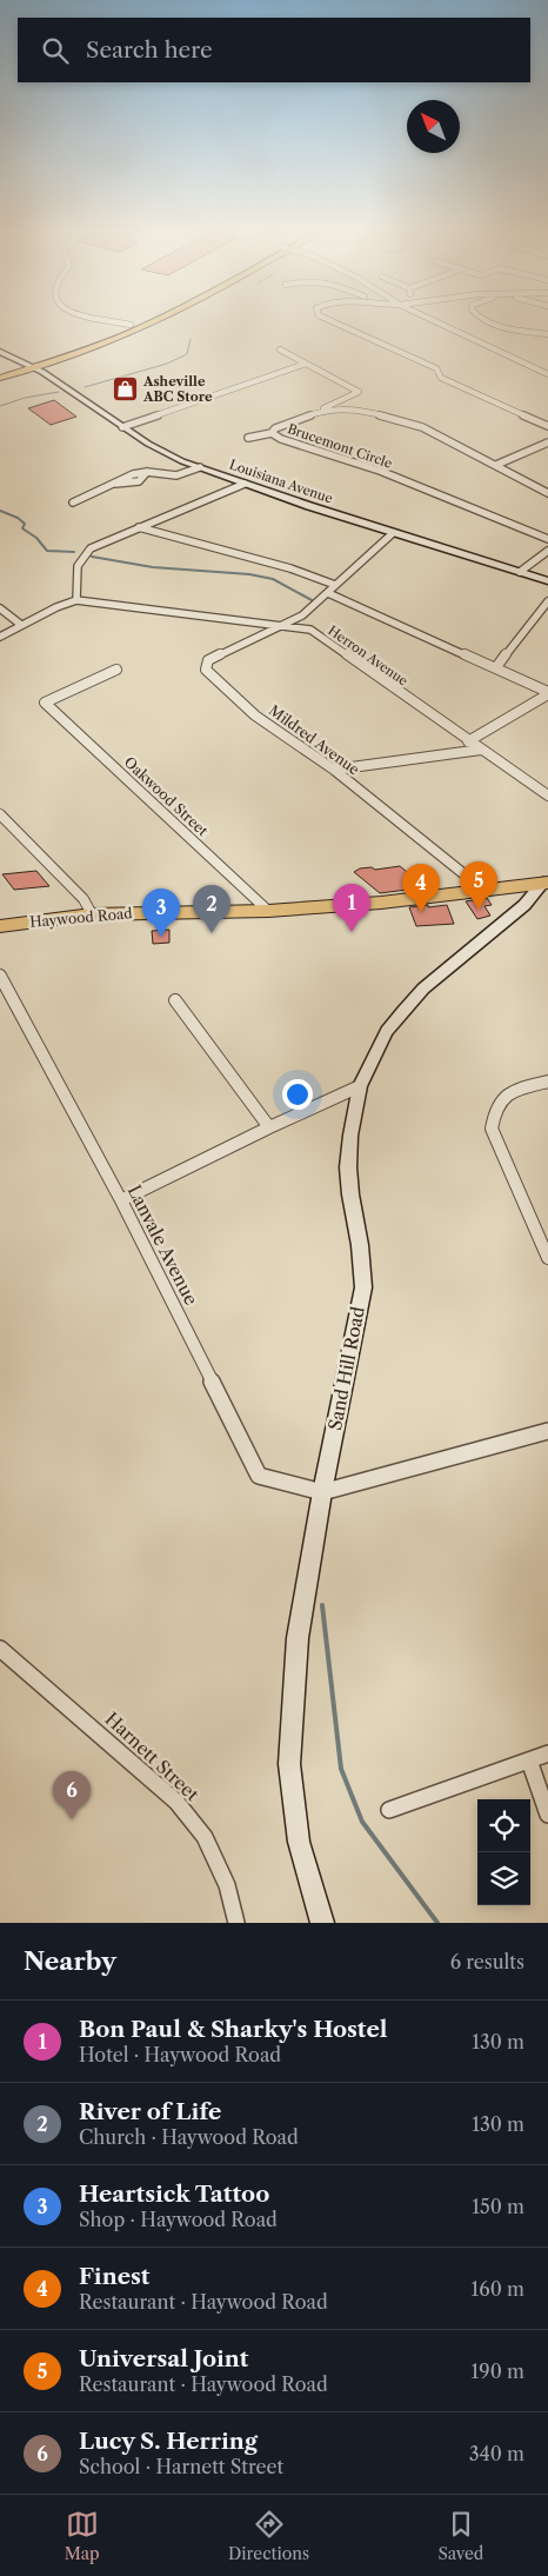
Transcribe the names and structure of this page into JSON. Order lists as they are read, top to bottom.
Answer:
{
  "streets": {
    "main road": ["Haywood Road"],
    "street": [
      "Brucemont Circle",
      "Louisiana Avenue",
      "Herron Avenue",
      "Mildred Avenue",
      "Oakwood Street",
      "Lanvale Avenue",
      "Sand Hill Road",
      "Harnett Street"
    ]
  },
  "crossings": [
    ["Herron Avenue", "Mildred Avenue"],
    ["Mildred Avenue", "Haywood Road"],
    ["Oakwood Street", "Haywood Road"],
    ["Haywood Road", "Sand Hill Road"],
    ["Lanvale Avenue", "Sand Hill Road"]
  ],
  "places": {
    "shop": ["Asheville ABC Store"]
  },
  "north": "top left",
  "page": {
    "search": "Search here",
    "pins": [
      "5",
      "4",
      "1",
      "2",
      "3",
      "6"
    ],
    "heading": ["Nearby", "6 results"],
    "list": [
      {
        "mark": "1",
        "name": "Bon Paul & Sharky's Hostel",
        "note": "Hotel · Haywood Road",
        "value": "130 m"
      },
      {
        "mark": "2",
        "name": "River of Life",
        "note": "Church · Haywood Road",
        "value": "130 m"
      },
      {
        "mark": "3",
        "name": "Heartsick Tattoo",
        "note": "Shop · Haywood Road",
        "value": "150 m"
      },
      {
        "mark": "4",
        "name": "Finest",
        "note": "Restaurant · Haywood Road",
        "value": "160 m"
      },
      {
        "mark": "5",
        "name": "Universal Joint",
        "note": "Restaurant · Haywood Road",
        "value": "190 m"
      },
      {
        "mark": "6",
        "name": "Lucy S. Herring",
        "note": "School · Harnett Street",
        "value": "340 m"
      }
    ],
    "nav": ["Map", "Directions", "Saved"]
  }
}
